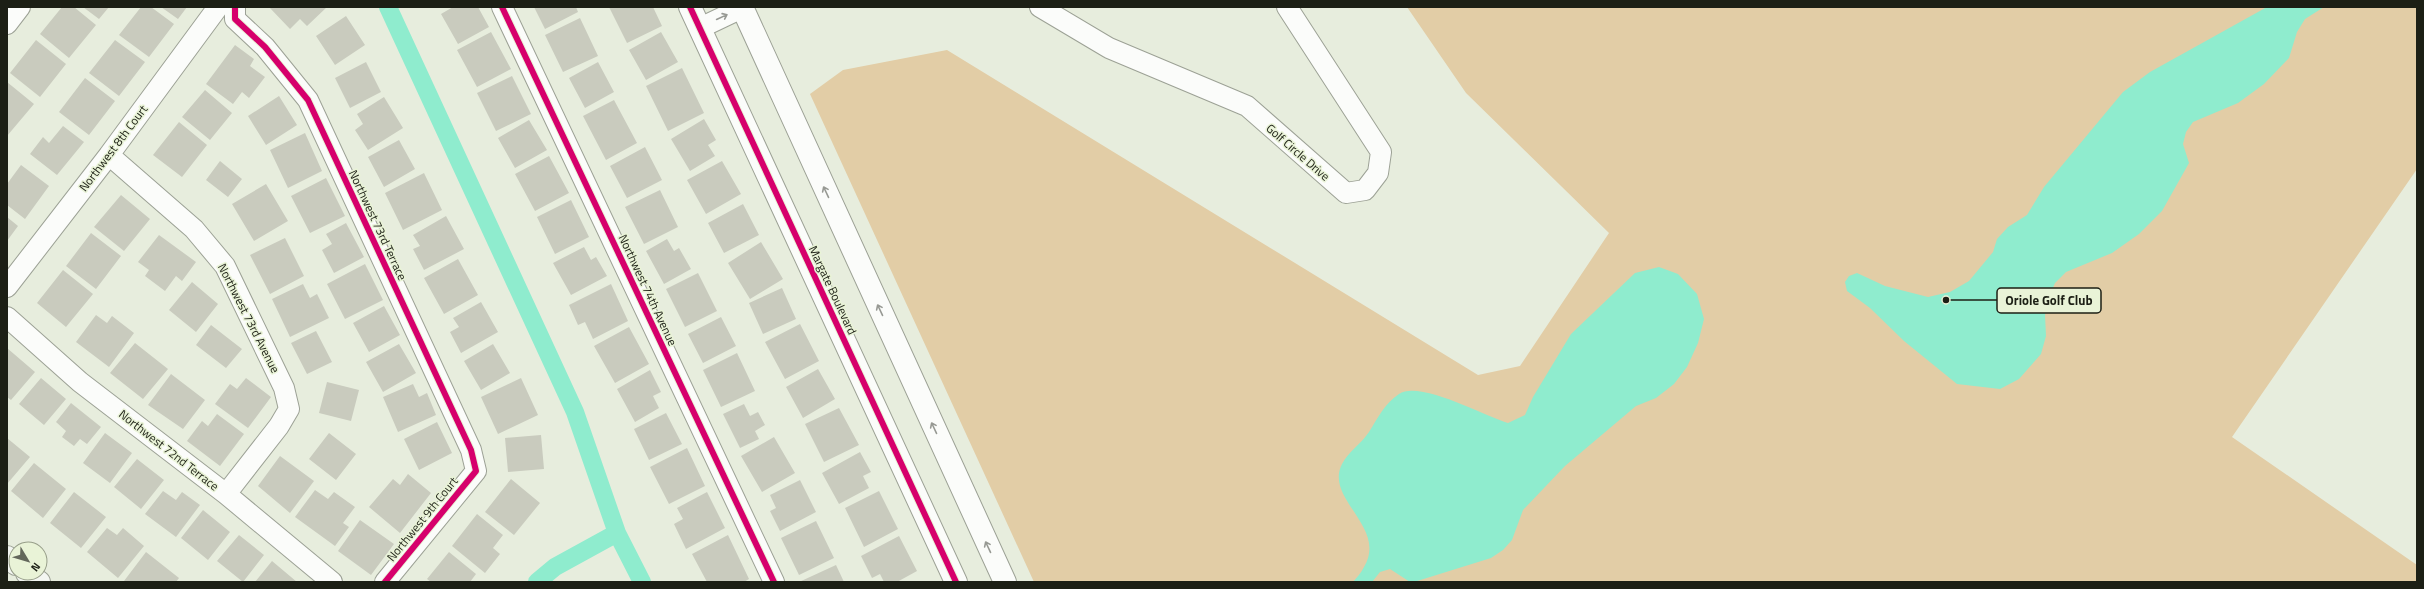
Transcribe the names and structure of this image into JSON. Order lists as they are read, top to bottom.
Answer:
{
  "streets": {
    "street": [
      "Northwest 8th Court",
      "Golf Circle Drive",
      "Northwest 73rd Terrace",
      "Northwest 74th Avenue",
      "Margate Boulevard",
      "Northwest 73rd Avenue",
      "Northwest 72nd Terrace",
      "Northwest 9th Court"
    ]
  },
  "crossings": [
    ["Northwest 8th Court", "Northwest 73rd Avenue"],
    ["Northwest 73rd Terrace", "Northwest 9th Court"],
    ["Northwest 73rd Avenue", "Northwest 72nd Terrace"]
  ],
  "places": ["Oriole Golf Club"],
  "north": "bottom right"
}
